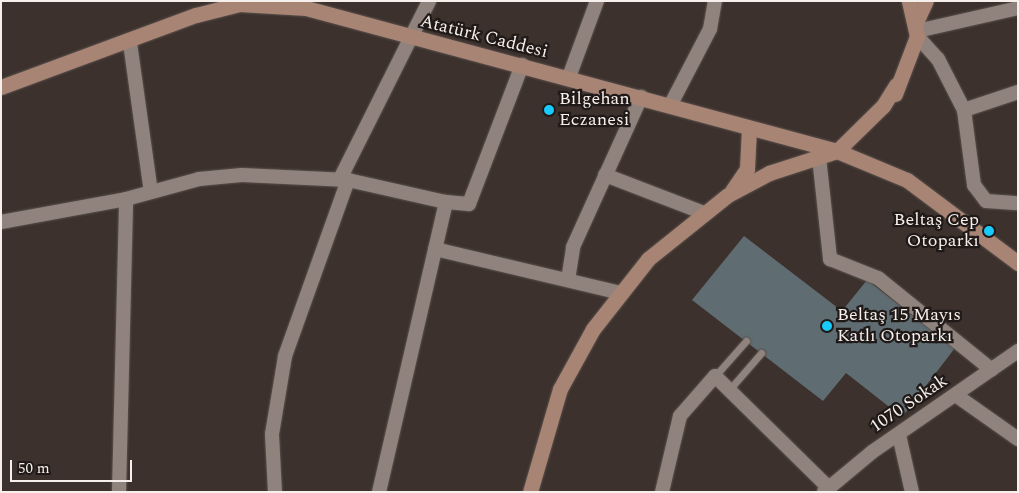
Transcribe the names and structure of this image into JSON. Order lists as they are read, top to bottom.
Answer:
{
  "streets": {
    "main road": ["Atatürk Caddesi"],
    "street": ["1070 Sokak"]
  },
  "places": ["Bilgehan Eczanesi", "Beltaş Cep Otoparkı", "Beltaş 15 Mayıs Katlı Otoparkı"],
  "scale_bar": "50 m"
}
